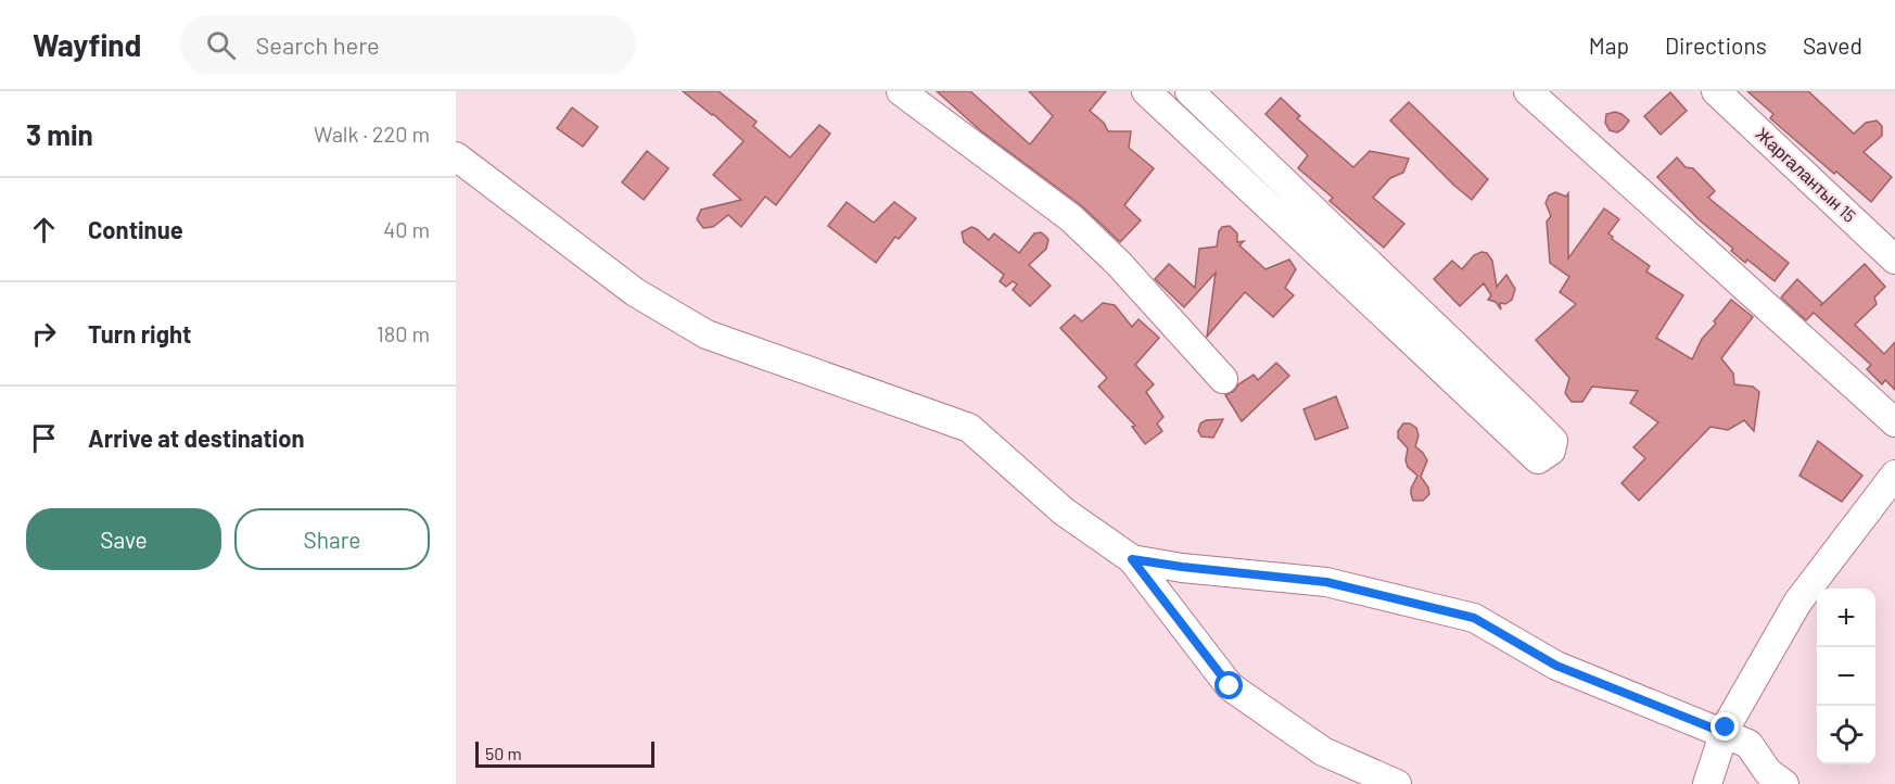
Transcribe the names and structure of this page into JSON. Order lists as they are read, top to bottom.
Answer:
{
  "streets": {
    "street": ["Жаргалантын 15"]
  },
  "scale_bar": "50 m",
  "page": {
    "header": "Wayfind",
    "search": "Search here",
    "nav": ["Map", "Directions", "Saved"],
    "heading": ["3 min", "Walk · 220 m"],
    "list": [
      ["Continue", "40 m"],
      ["Turn right", "180 m"],
      "Arrive at destination"
    ],
    "buttons": ["Save", "Share"],
    "map_buttons": ["+", "−"],
    "scale": "50 m"
  }
}
